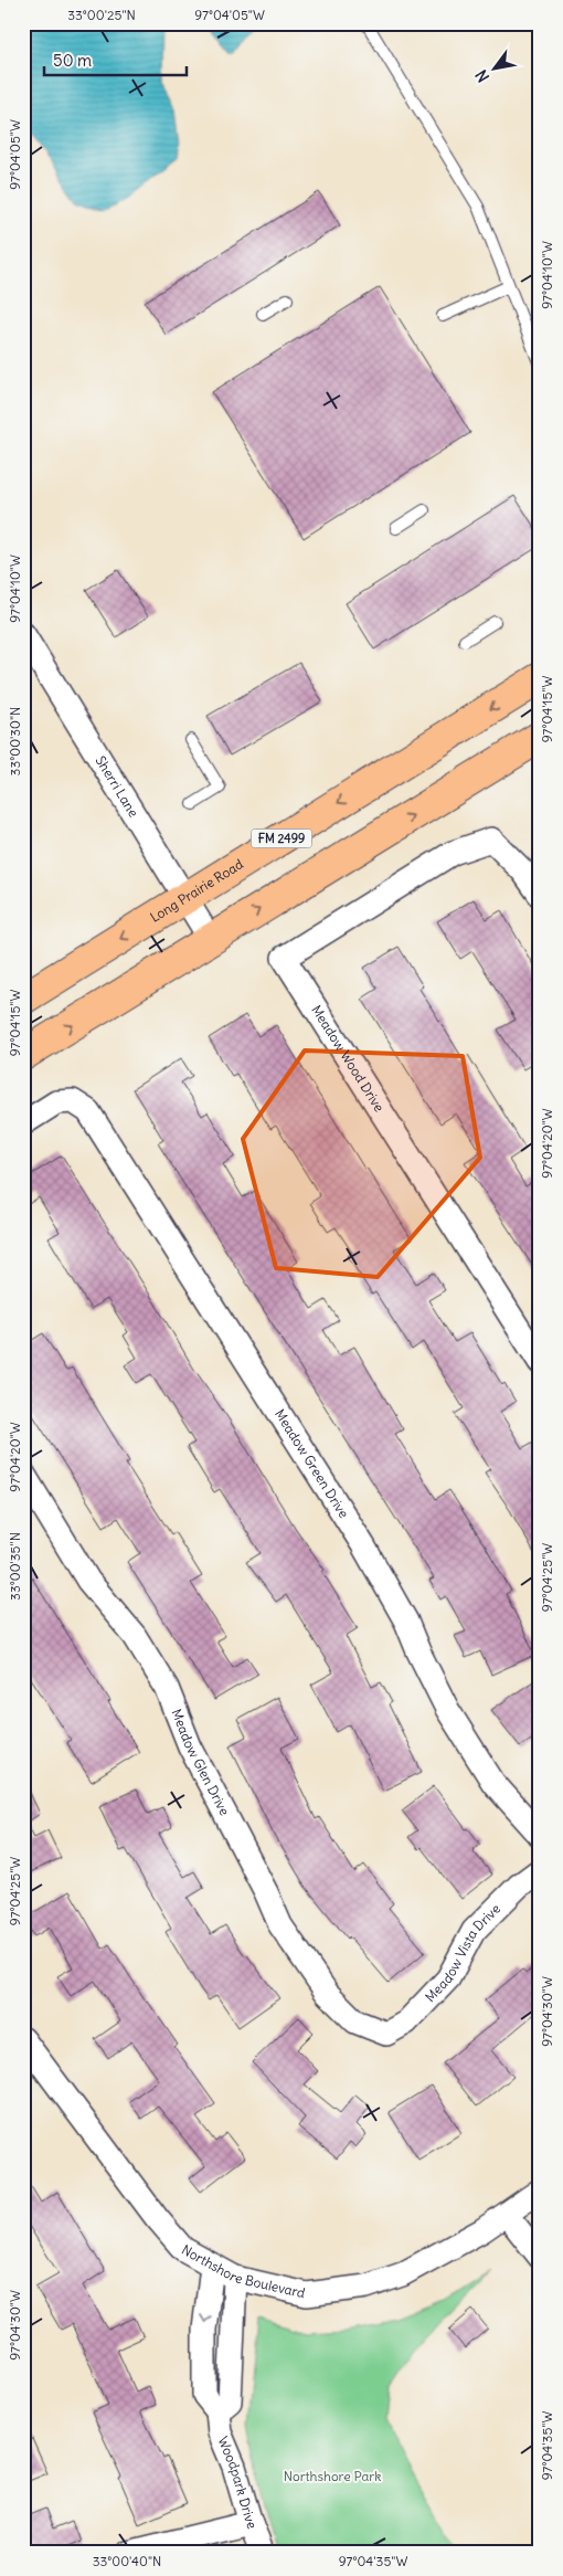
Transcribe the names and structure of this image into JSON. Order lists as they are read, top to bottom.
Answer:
{
  "streets": {
    "main road": ["FM 2499", "Long Prairie Road"],
    "street": [
      "Sherri Lane",
      "Meadow Wood Drive",
      "Meadow Green Drive",
      "Meadow Glen Drive",
      "Meadow Vista Drive",
      "Northshore Boulevard",
      "Woodpark Drive"
    ]
  },
  "crossings": [
    ["Sherri Lane", "Long Prairie Road"],
    ["Meadow Glen Drive", "Meadow Vista Drive"],
    ["Northshore Boulevard", "Woodpark Drive"]
  ],
  "parks": ["Northshore Park"],
  "scale_bar": "50 m",
  "north": "bottom left",
  "coordinates": [
    "33°00'25\"N",
    "97°04'05\"W",
    "97°04'10\"W",
    "97°04'15\"W",
    "33°00'30\"N",
    "97°04'20\"W",
    "33°00'35\"N",
    "97°04'25\"W",
    "97°04'30\"W",
    "97°04'35\"W",
    "33°00'40\"N"
  ]
}
